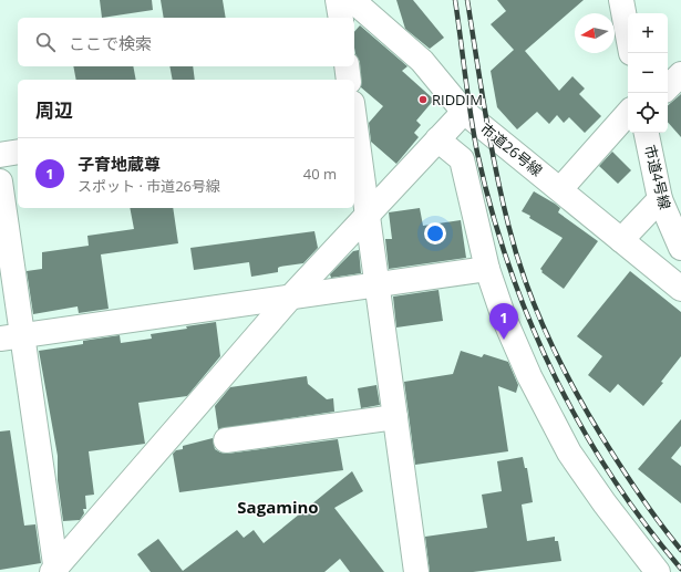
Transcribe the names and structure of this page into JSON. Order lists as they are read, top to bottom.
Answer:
{
  "streets": {
    "street": ["市道26号線", "市道4号線"]
  },
  "districts": ["Sagamino"],
  "places": ["RIDDIM"],
  "north": "left",
  "page": {
    "map_buttons": ["+", "−"],
    "search": "ここで検索",
    "heading": "周辺",
    "list": [
      {
        "mark": "1",
        "name": "子育地蔵尊",
        "note": "スポット · 市道26号線",
        "value": "40 m"
      }
    ],
    "pins": "1"
  }
}
